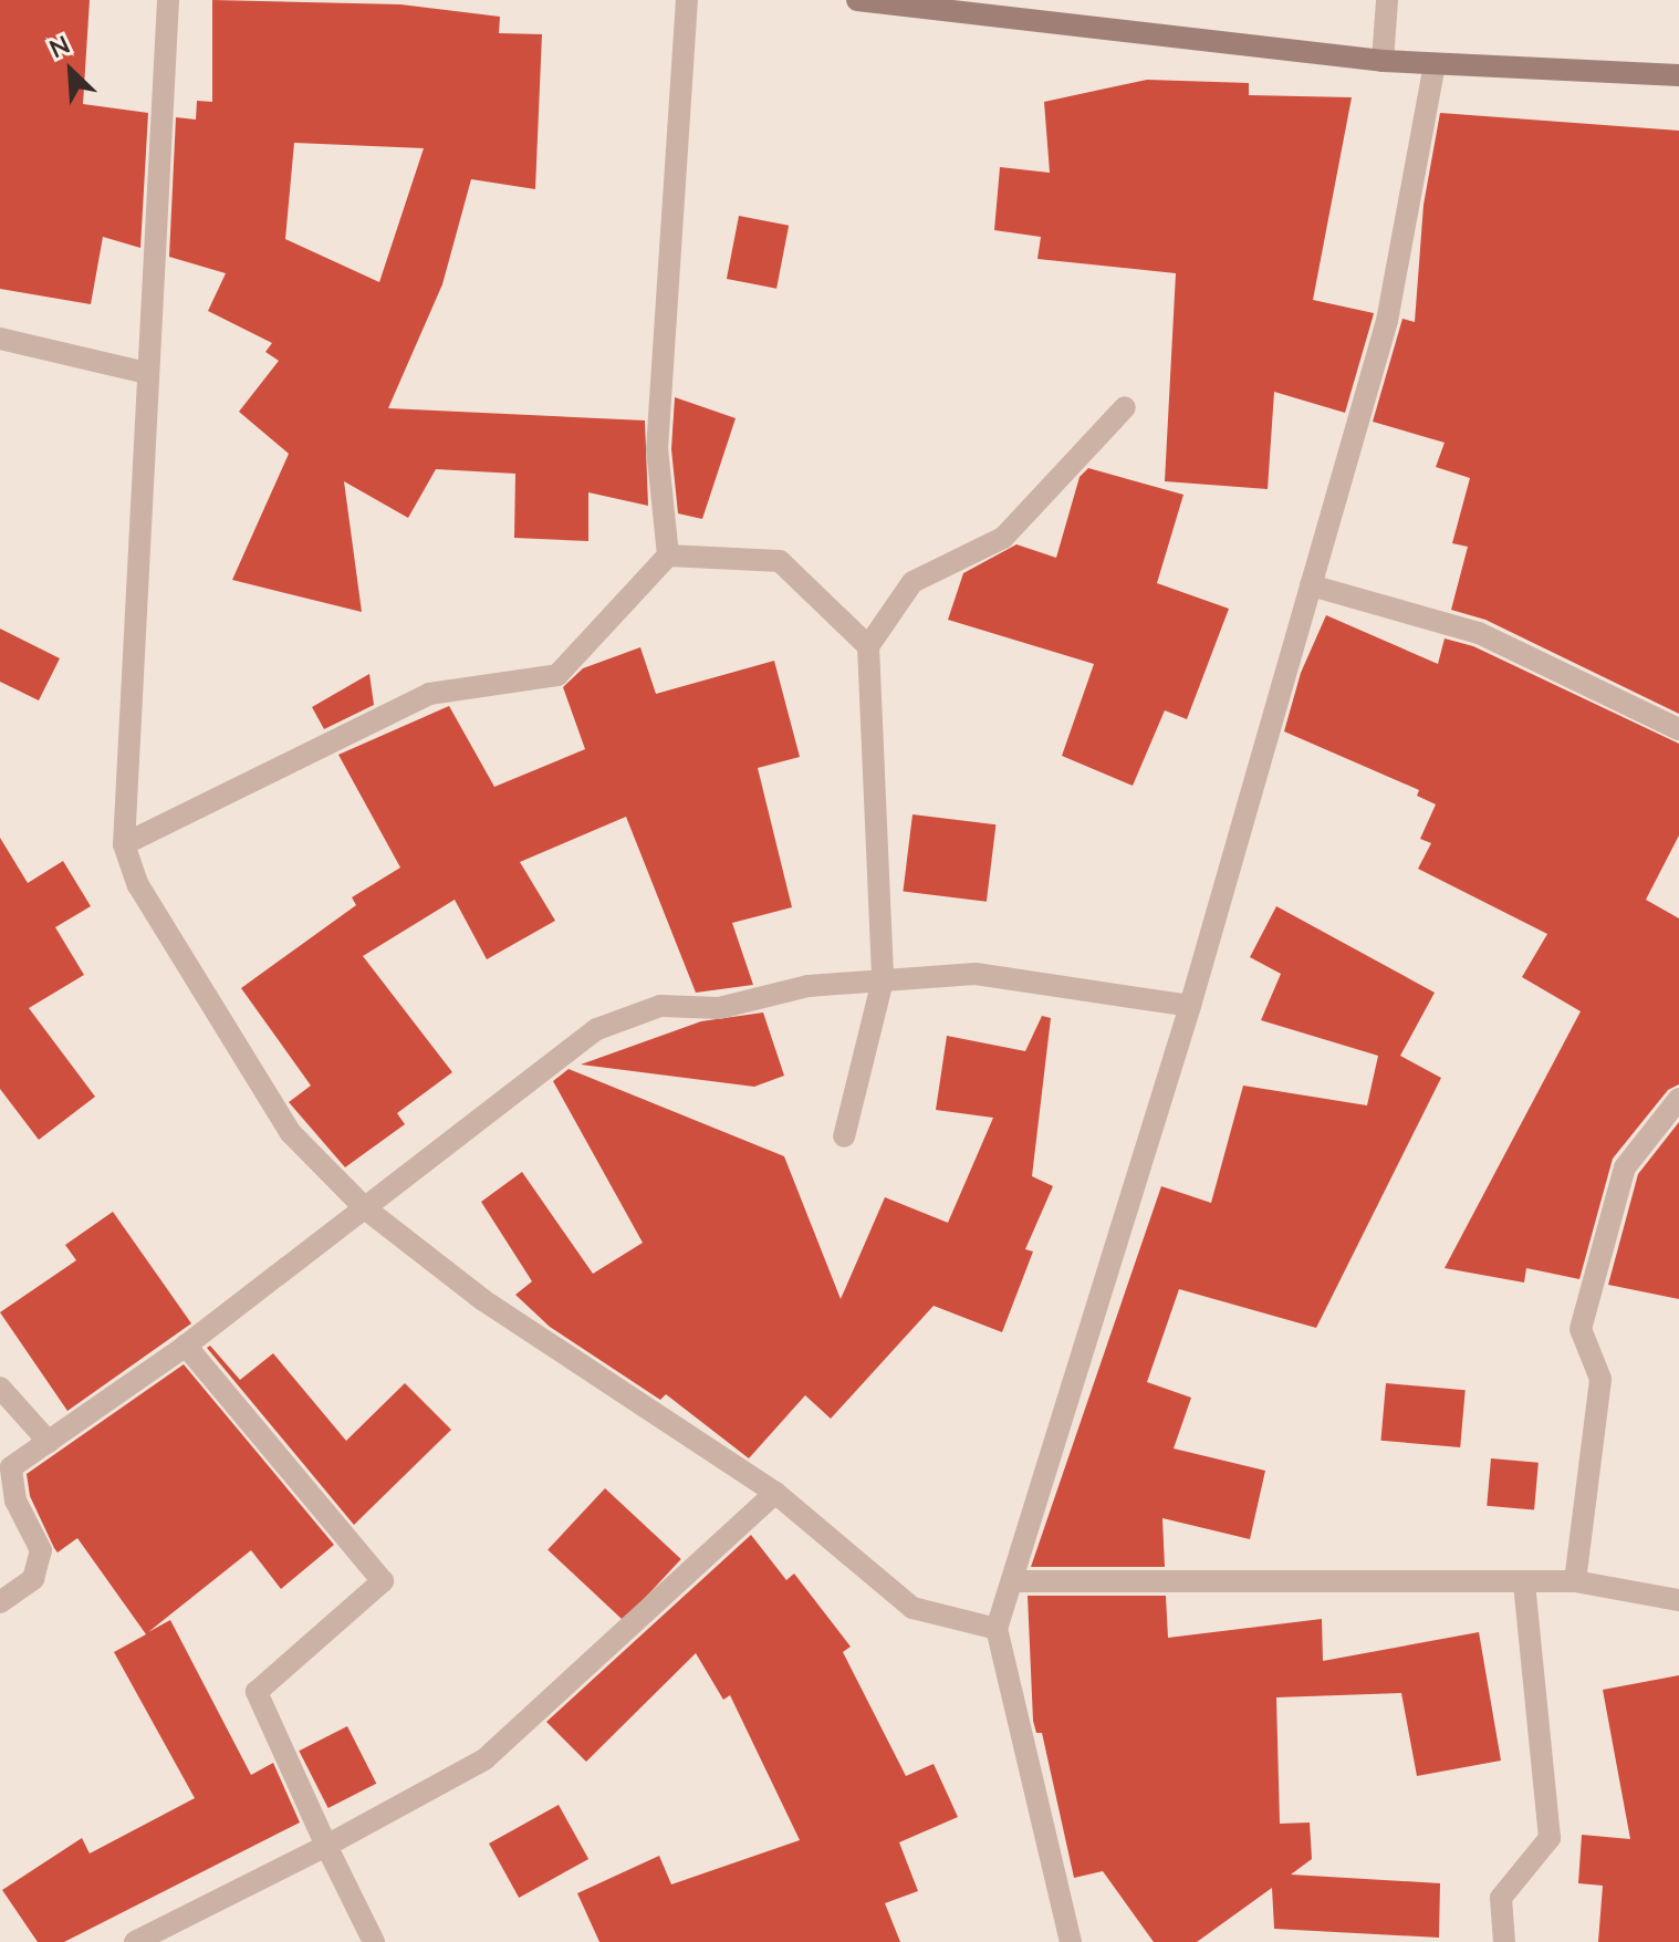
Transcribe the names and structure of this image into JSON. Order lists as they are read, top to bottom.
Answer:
{
  "north": "top left"
}
